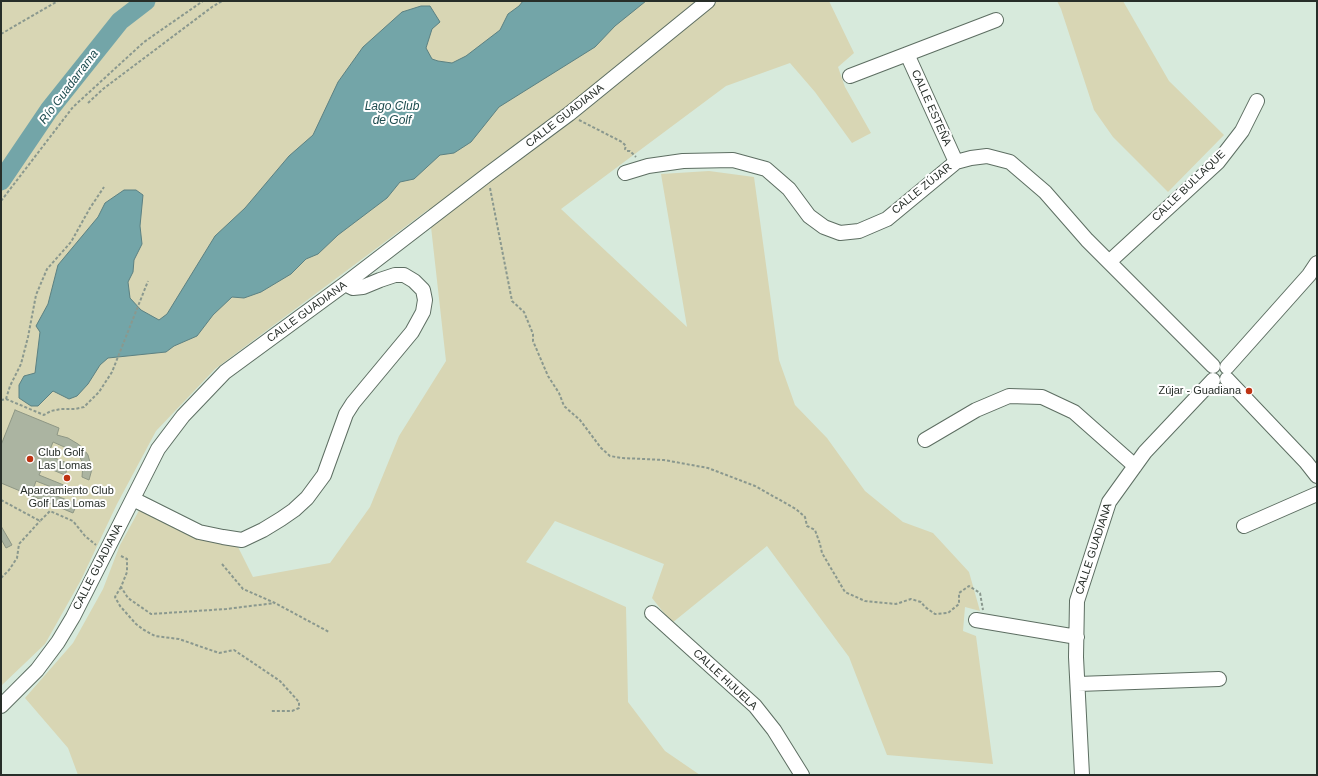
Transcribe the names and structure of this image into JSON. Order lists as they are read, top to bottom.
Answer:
{
  "streets": {
    "street": [
      "CALLE ESTEÑA",
      "CALLE GUADIANA",
      "CALLE BULLAQUE",
      "CALLE ZÚJAR",
      "CALLE HIJUELA"
    ]
  },
  "crossings": [
    ["CALLE ESTEÑA", "CALLE ZÚJAR"],
    ["CALLE GUADIANA", "CALLE ZÚJAR"],
    ["CALLE BULLAQUE", "CALLE ZÚJAR"]
  ],
  "water": ["Río Guadarrama", "Lago Club de Golf"],
  "places": ["Zújar - Guadiana", "Club Golf Las Lomas", "Aparcamiento Club Golf Las Lomas"]
}
